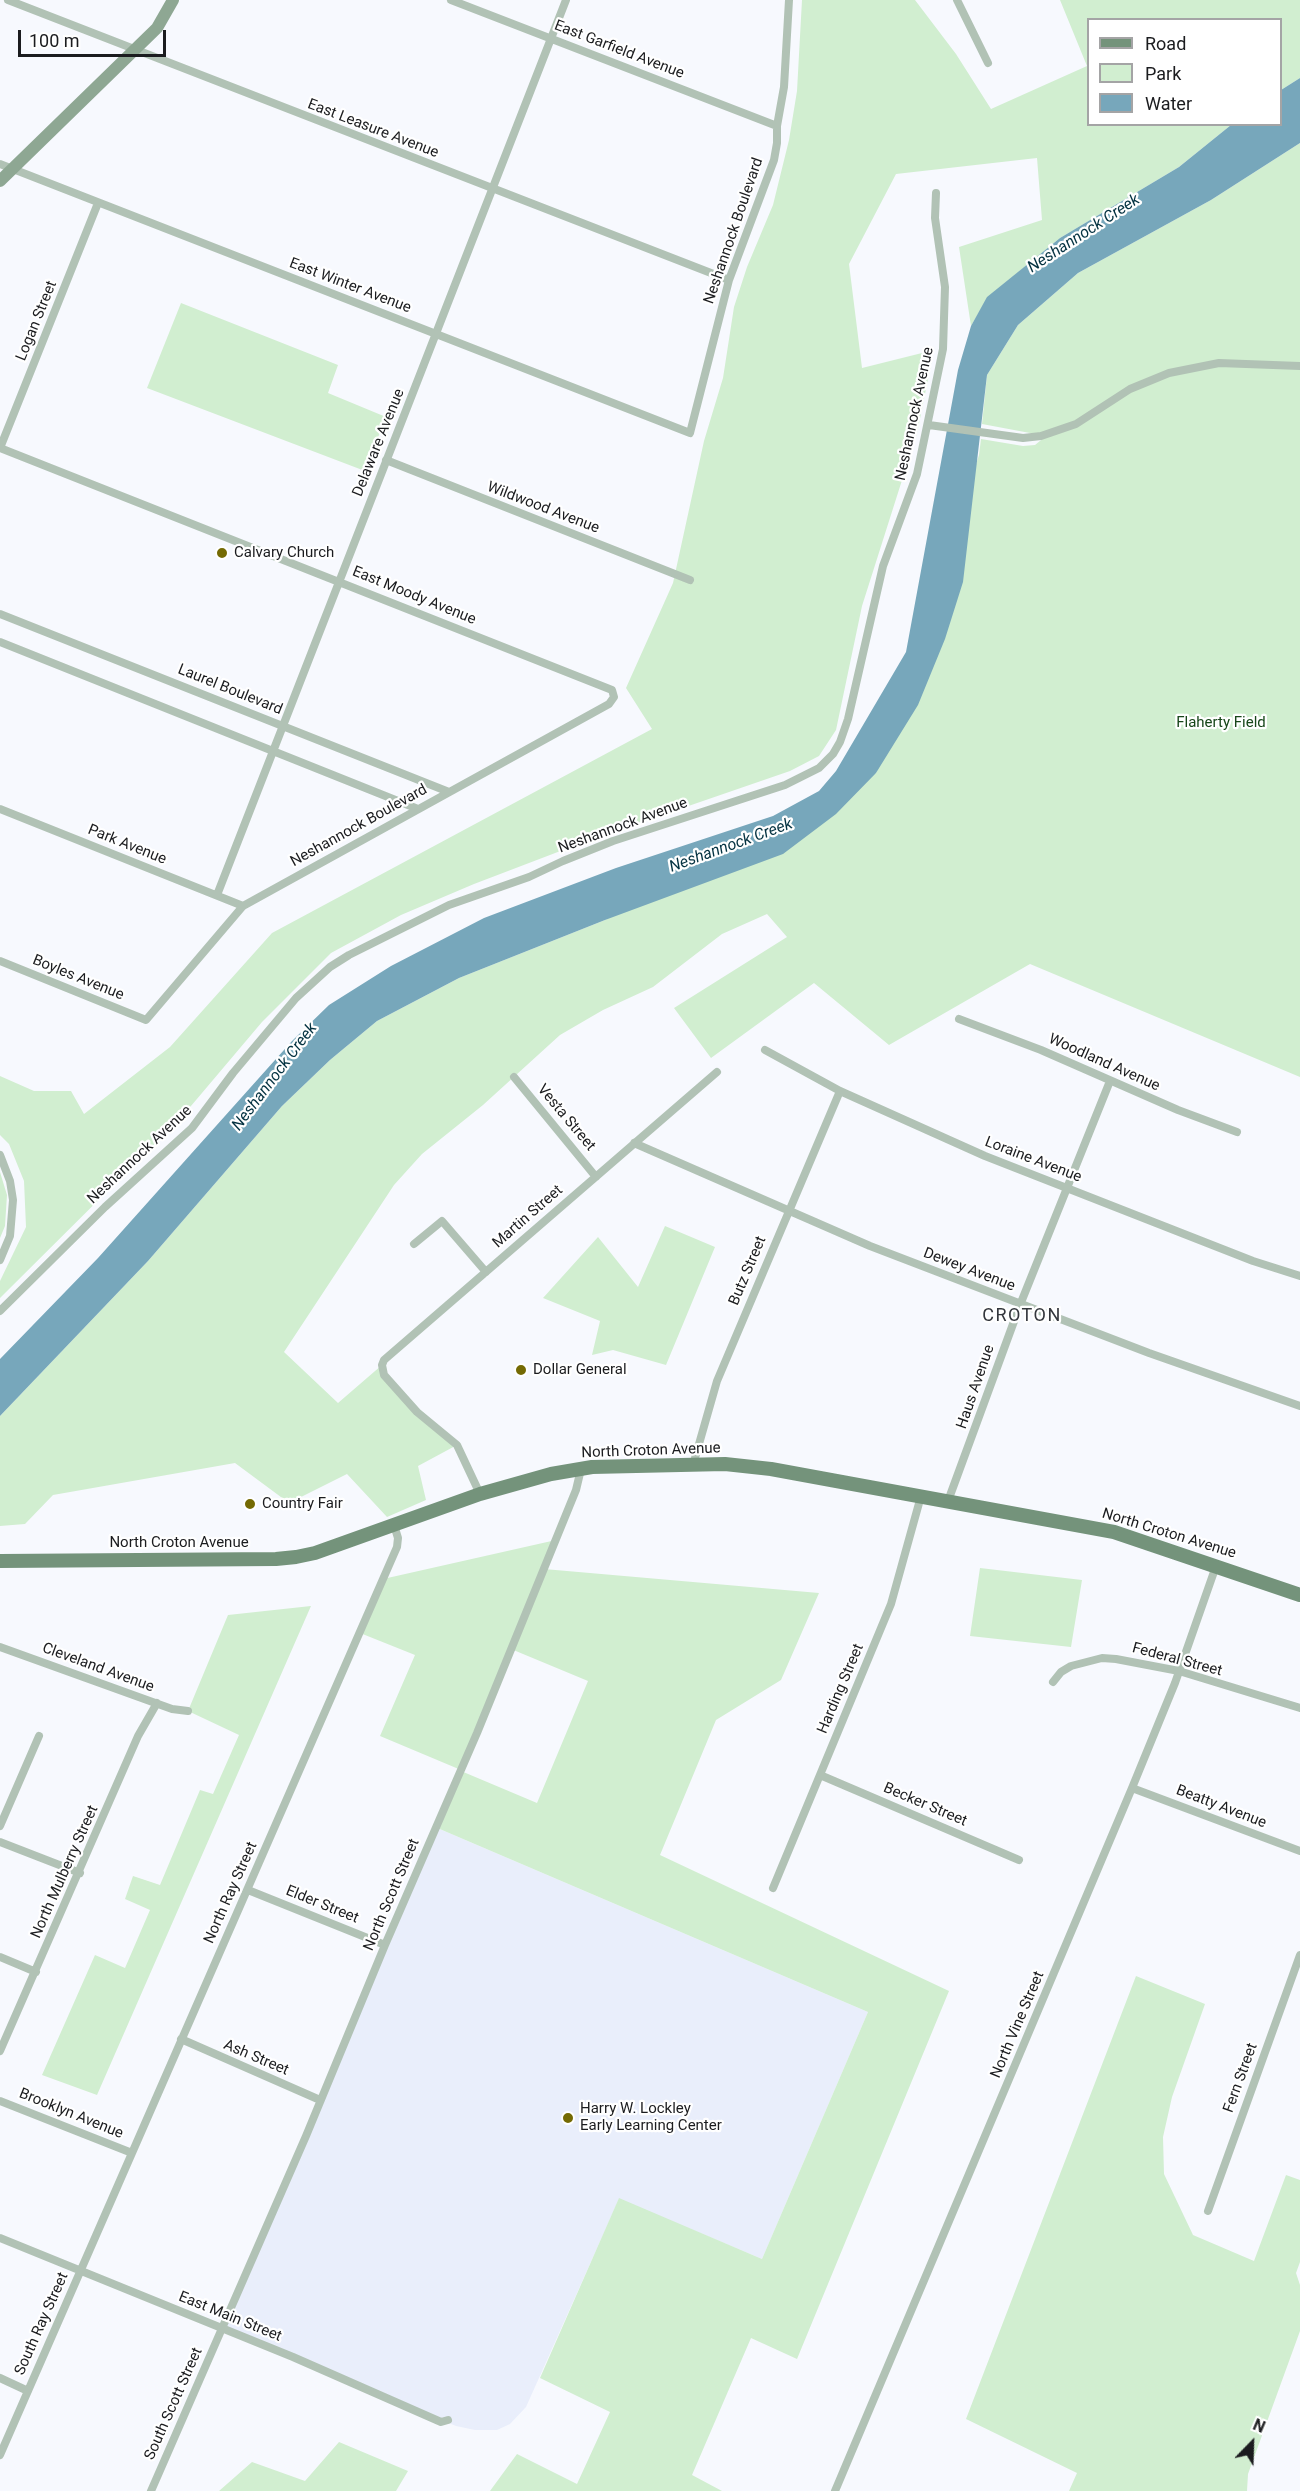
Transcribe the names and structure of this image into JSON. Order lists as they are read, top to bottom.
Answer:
{
  "streets": {
    "main road": ["North Croton Avenue"],
    "street": [
      "East Garfield Avenue",
      "East Leasure Avenue",
      "Neshannock Boulevard",
      "East Winter Avenue",
      "Logan Street",
      "Neshannock Avenue",
      "Delaware Avenue",
      "Wildwood Avenue",
      "East Moody Avenue",
      "Laurel Boulevard",
      "Park Avenue",
      "Boyles Avenue",
      "Woodland Avenue",
      "Vesta Street",
      "Loraine Avenue",
      "Martin Street",
      "Dewey Avenue",
      "Butz Street",
      "Haus Avenue",
      "Federal Street",
      "Cleveland Avenue",
      "Harding Street",
      "Becker Street",
      "Beatty Avenue",
      "North Mulberry Street",
      "North Ray Street",
      "North Scott Street",
      "Elder Street",
      "North Vine Street",
      "Ash Street",
      "Fern Street",
      "Brooklyn Avenue",
      "East Main Street",
      "South Ray Street",
      "South Scott Street"
    ]
  },
  "crossings": [
    ["East Garfield Avenue", "Neshannock Boulevard"],
    ["East Garfield Avenue", "Delaware Avenue"],
    ["East Leasure Avenue", "Neshannock Boulevard"],
    ["East Leasure Avenue", "Delaware Avenue"],
    ["Neshannock Boulevard", "East Winter Avenue"],
    ["Neshannock Boulevard", "East Moody Avenue"],
    ["Neshannock Boulevard", "Laurel Boulevard"],
    ["Neshannock Boulevard", "Park Avenue"],
    ["Neshannock Boulevard", "Boyles Avenue"],
    ["East Winter Avenue", "Logan Street"],
    ["East Winter Avenue", "Delaware Avenue"],
    ["Logan Street", "East Moody Avenue"],
    ["Delaware Avenue", "Wildwood Avenue"],
    ["Delaware Avenue", "East Moody Avenue"],
    ["Delaware Avenue", "Laurel Boulevard"],
    ["Delaware Avenue", "Park Avenue"],
    ["Woodland Avenue", "Haus Avenue"],
    ["Vesta Street", "Martin Street"],
    ["Loraine Avenue", "Butz Street"],
    ["Loraine Avenue", "Haus Avenue"],
    ["Martin Street", "Dewey Avenue"],
    ["Martin Street", "North Croton Avenue"],
    ["Dewey Avenue", "Butz Street"],
    ["Dewey Avenue", "Haus Avenue"],
    ["Butz Street", "North Croton Avenue"],
    ["Haus Avenue", "North Croton Avenue"],
    ["North Croton Avenue", "Harding Street"],
    ["North Croton Avenue", "North Ray Street"],
    ["North Croton Avenue", "North Scott Street"],
    ["North Croton Avenue", "North Vine Street"],
    ["Federal Street", "North Vine Street"],
    ["Cleveland Avenue", "North Mulberry Street"],
    ["Harding Street", "Becker Street"],
    ["Beatty Avenue", "North Vine Street"],
    ["North Ray Street", "Elder Street"],
    ["North Ray Street", "Ash Street"],
    ["North Ray Street", "Brooklyn Avenue"],
    ["North Ray Street", "East Main Street"],
    ["North Ray Street", "South Ray Street"],
    ["North Scott Street", "Elder Street"],
    ["North Scott Street", "Ash Street"],
    ["North Scott Street", "East Main Street"],
    ["North Scott Street", "South Scott Street"],
    ["East Main Street", "South Ray Street"],
    ["East Main Street", "South Scott Street"]
  ],
  "districts": ["CROTON"],
  "water": ["Neshannock Creek"],
  "parks": ["Flaherty Field"],
  "places": [
    "Calvary Church",
    "Dollar General",
    "Country Fair",
    "Harry W. Lockley Early Learning Center"
  ],
  "legend": ["Road", "Park", "Water"],
  "scale_bar": "100 m",
  "north": "top right"
}
